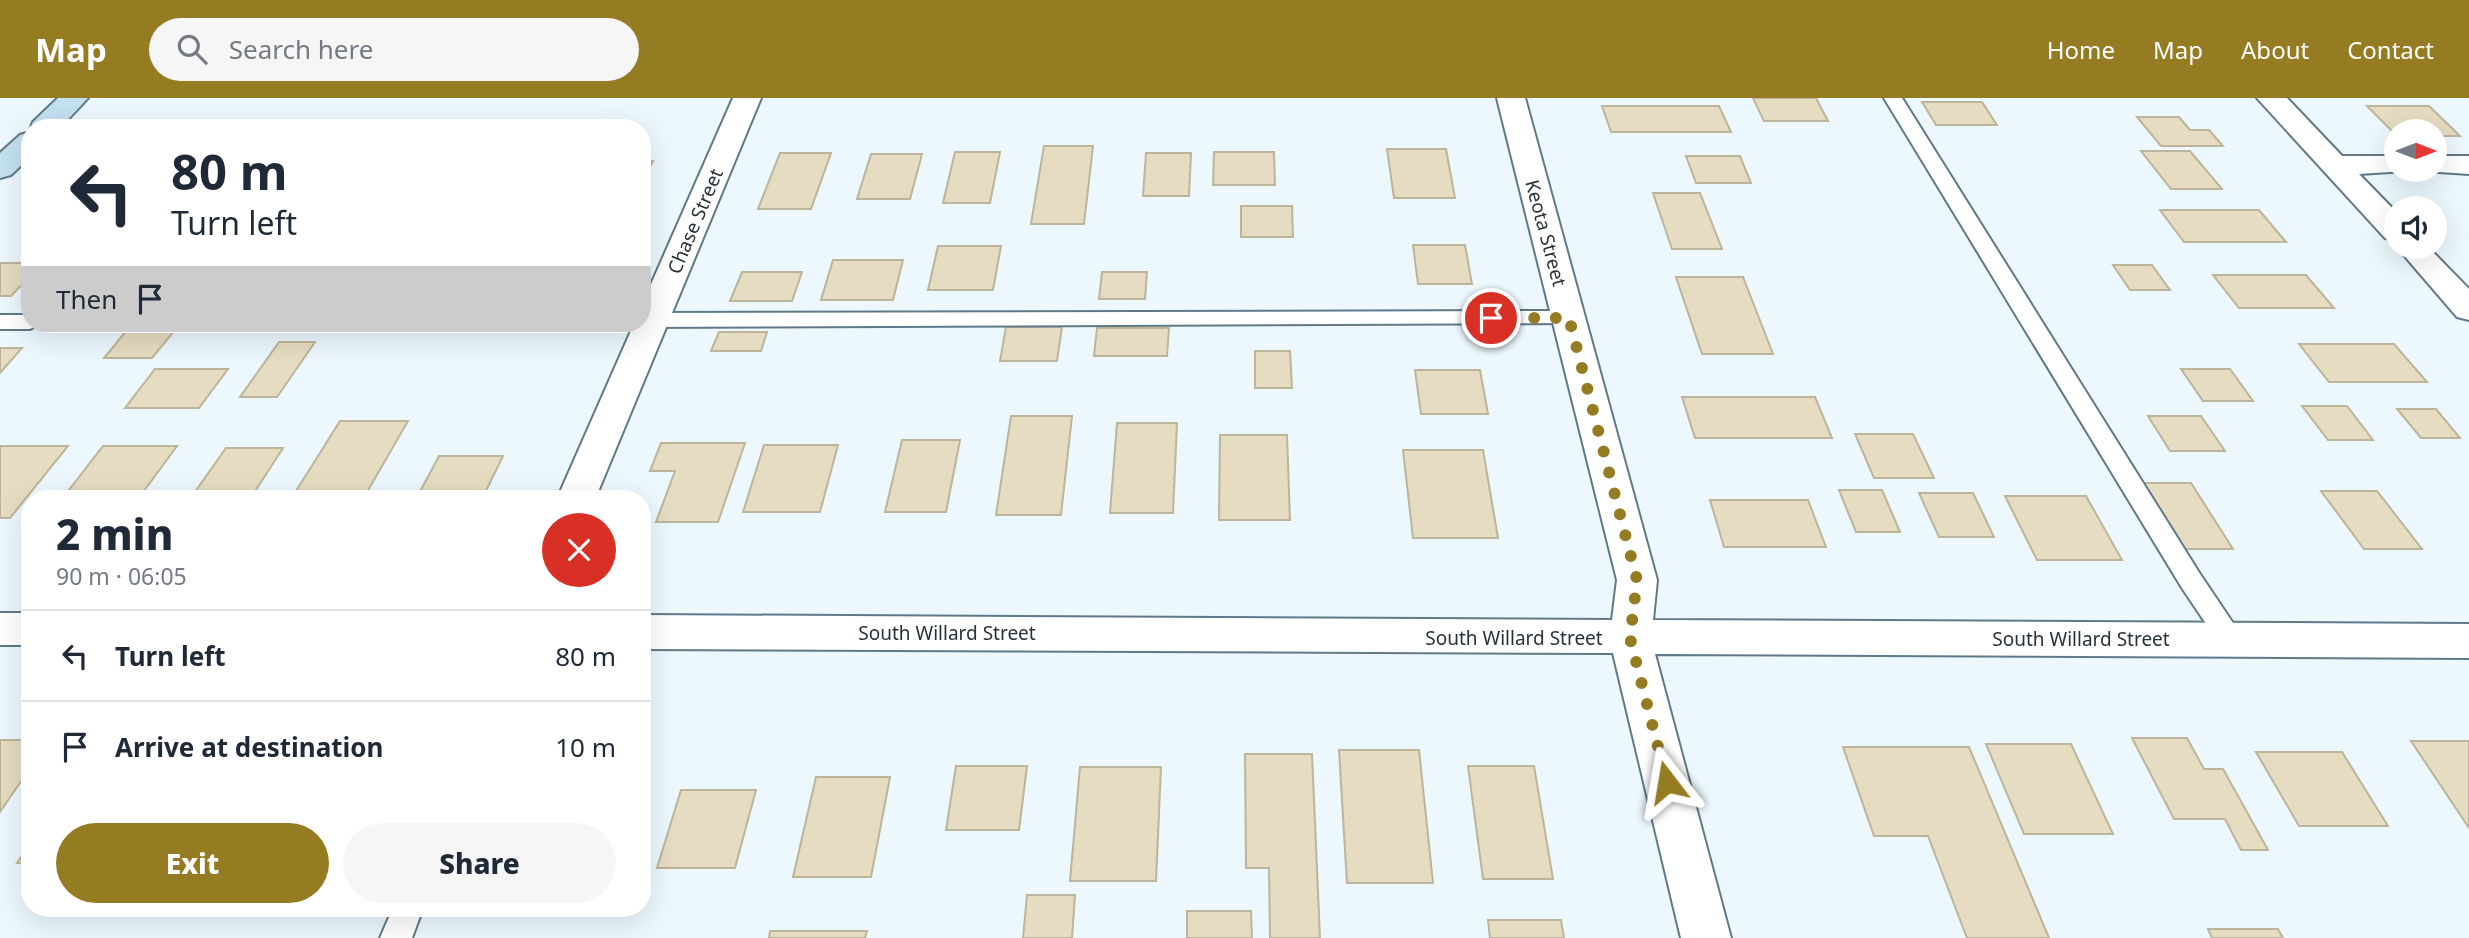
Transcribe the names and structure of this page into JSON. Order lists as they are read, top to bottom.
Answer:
{
  "streets": {
    "street": ["Chase Street", "Keota Street", "South Willard Street"]
  },
  "crossings": [
    ["Keota Street", "South Willard Street"]
  ],
  "north": "right",
  "page": {
    "header": "Map",
    "search": "Search here",
    "nav": [
      "Home",
      "Map",
      "About",
      "Contact"
    ],
    "turn": ["80 m", "Turn left"],
    "then": "Then",
    "heading": ["2 min", "90 m · 06:05"],
    "list": [
      {
        "name": "Turn left",
        "value": "80 m"
      },
      {
        "name": "Arrive at destination",
        "value": "10 m"
      }
    ],
    "buttons": ["Exit", "Share"]
  }
}
